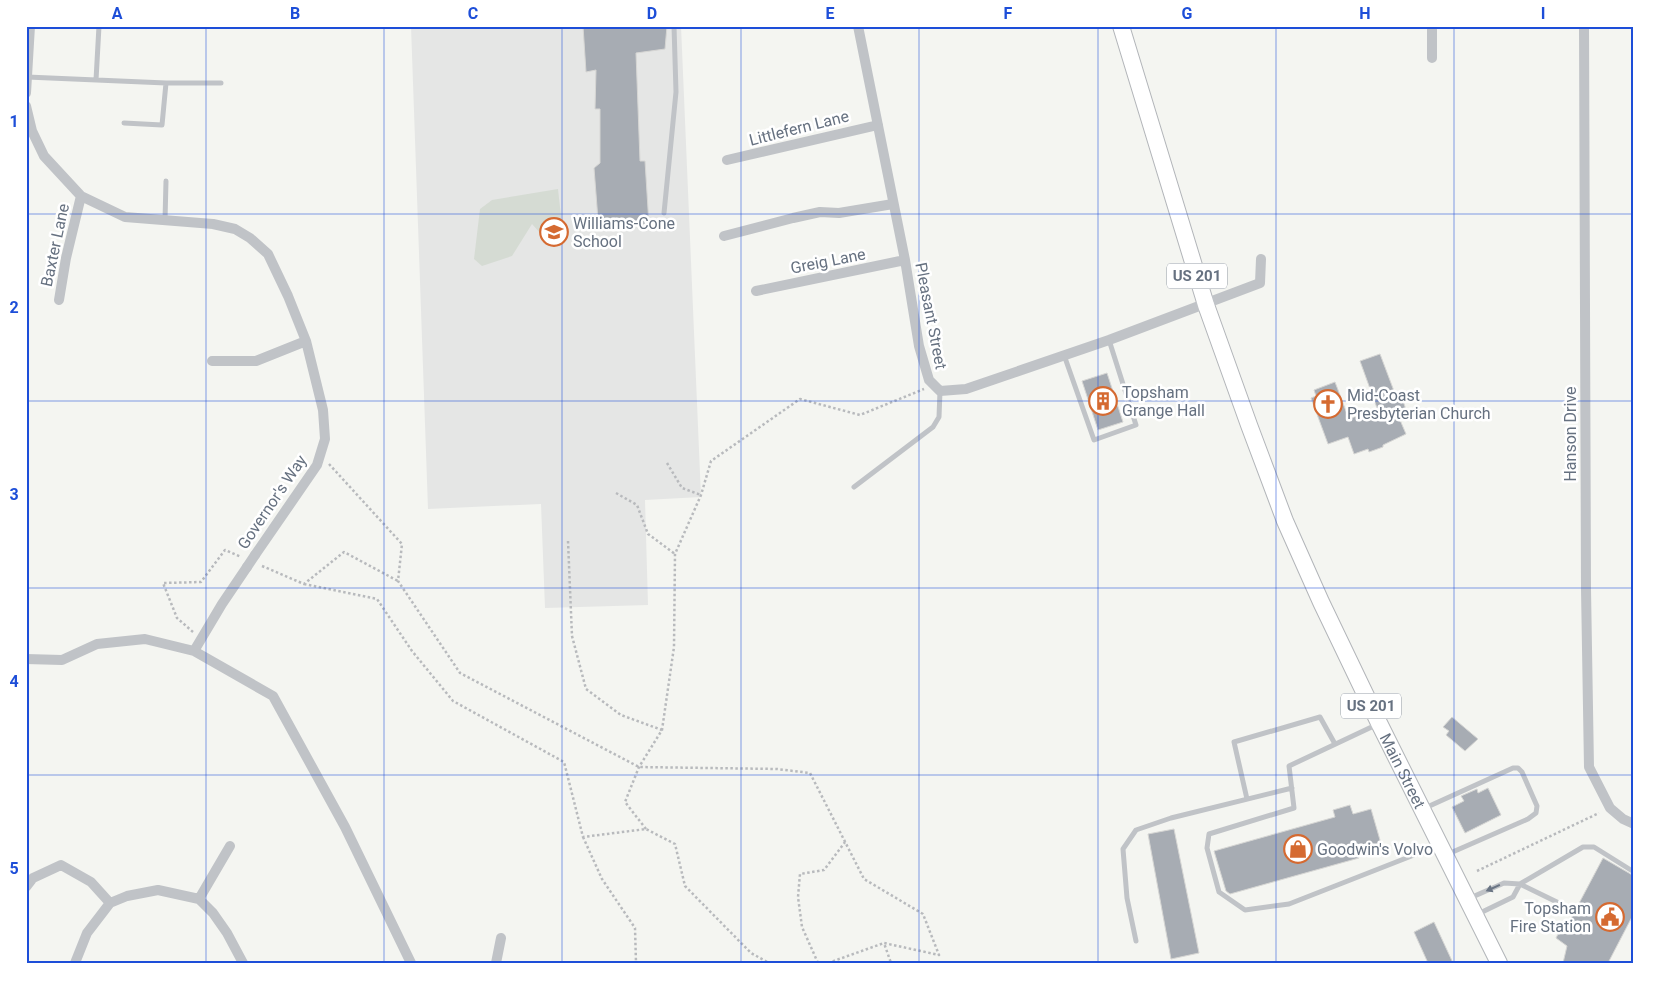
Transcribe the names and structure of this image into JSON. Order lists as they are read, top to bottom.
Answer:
{
  "streets": {
    "main road": ["US 201", "Main Street"],
    "street": [
      "Littlefern Lane",
      "Baxter Lane",
      "Greig Lane",
      "Pleasant Street",
      "Hanson Drive",
      "Governor's Way"
    ]
  },
  "crossings": [
    ["Littlefern Lane", "Pleasant Street"],
    ["Baxter Lane", "Governor's Way"],
    ["Greig Lane", "Pleasant Street"],
    ["US 201", "Pleasant Street"],
    ["US 201", "Main Street"],
    ["Pleasant Street", "Main Street"]
  ],
  "places": {
    "school or university": ["Williams-Cone School"],
    "building": ["Topsham Grange Hall"],
    "church": ["Mid-Coast Presbyterian Church"],
    "shop": ["Goodwin's Volvo"],
    "public building": ["Topsham Fire Station"]
  },
  "grid": {
    "columns": [
      "A",
      "B",
      "C",
      "D",
      "E",
      "F",
      "G",
      "H",
      "I"
    ],
    "rows": [
      "1",
      "2",
      "3",
      "4",
      "5"
    ]
  }
}
